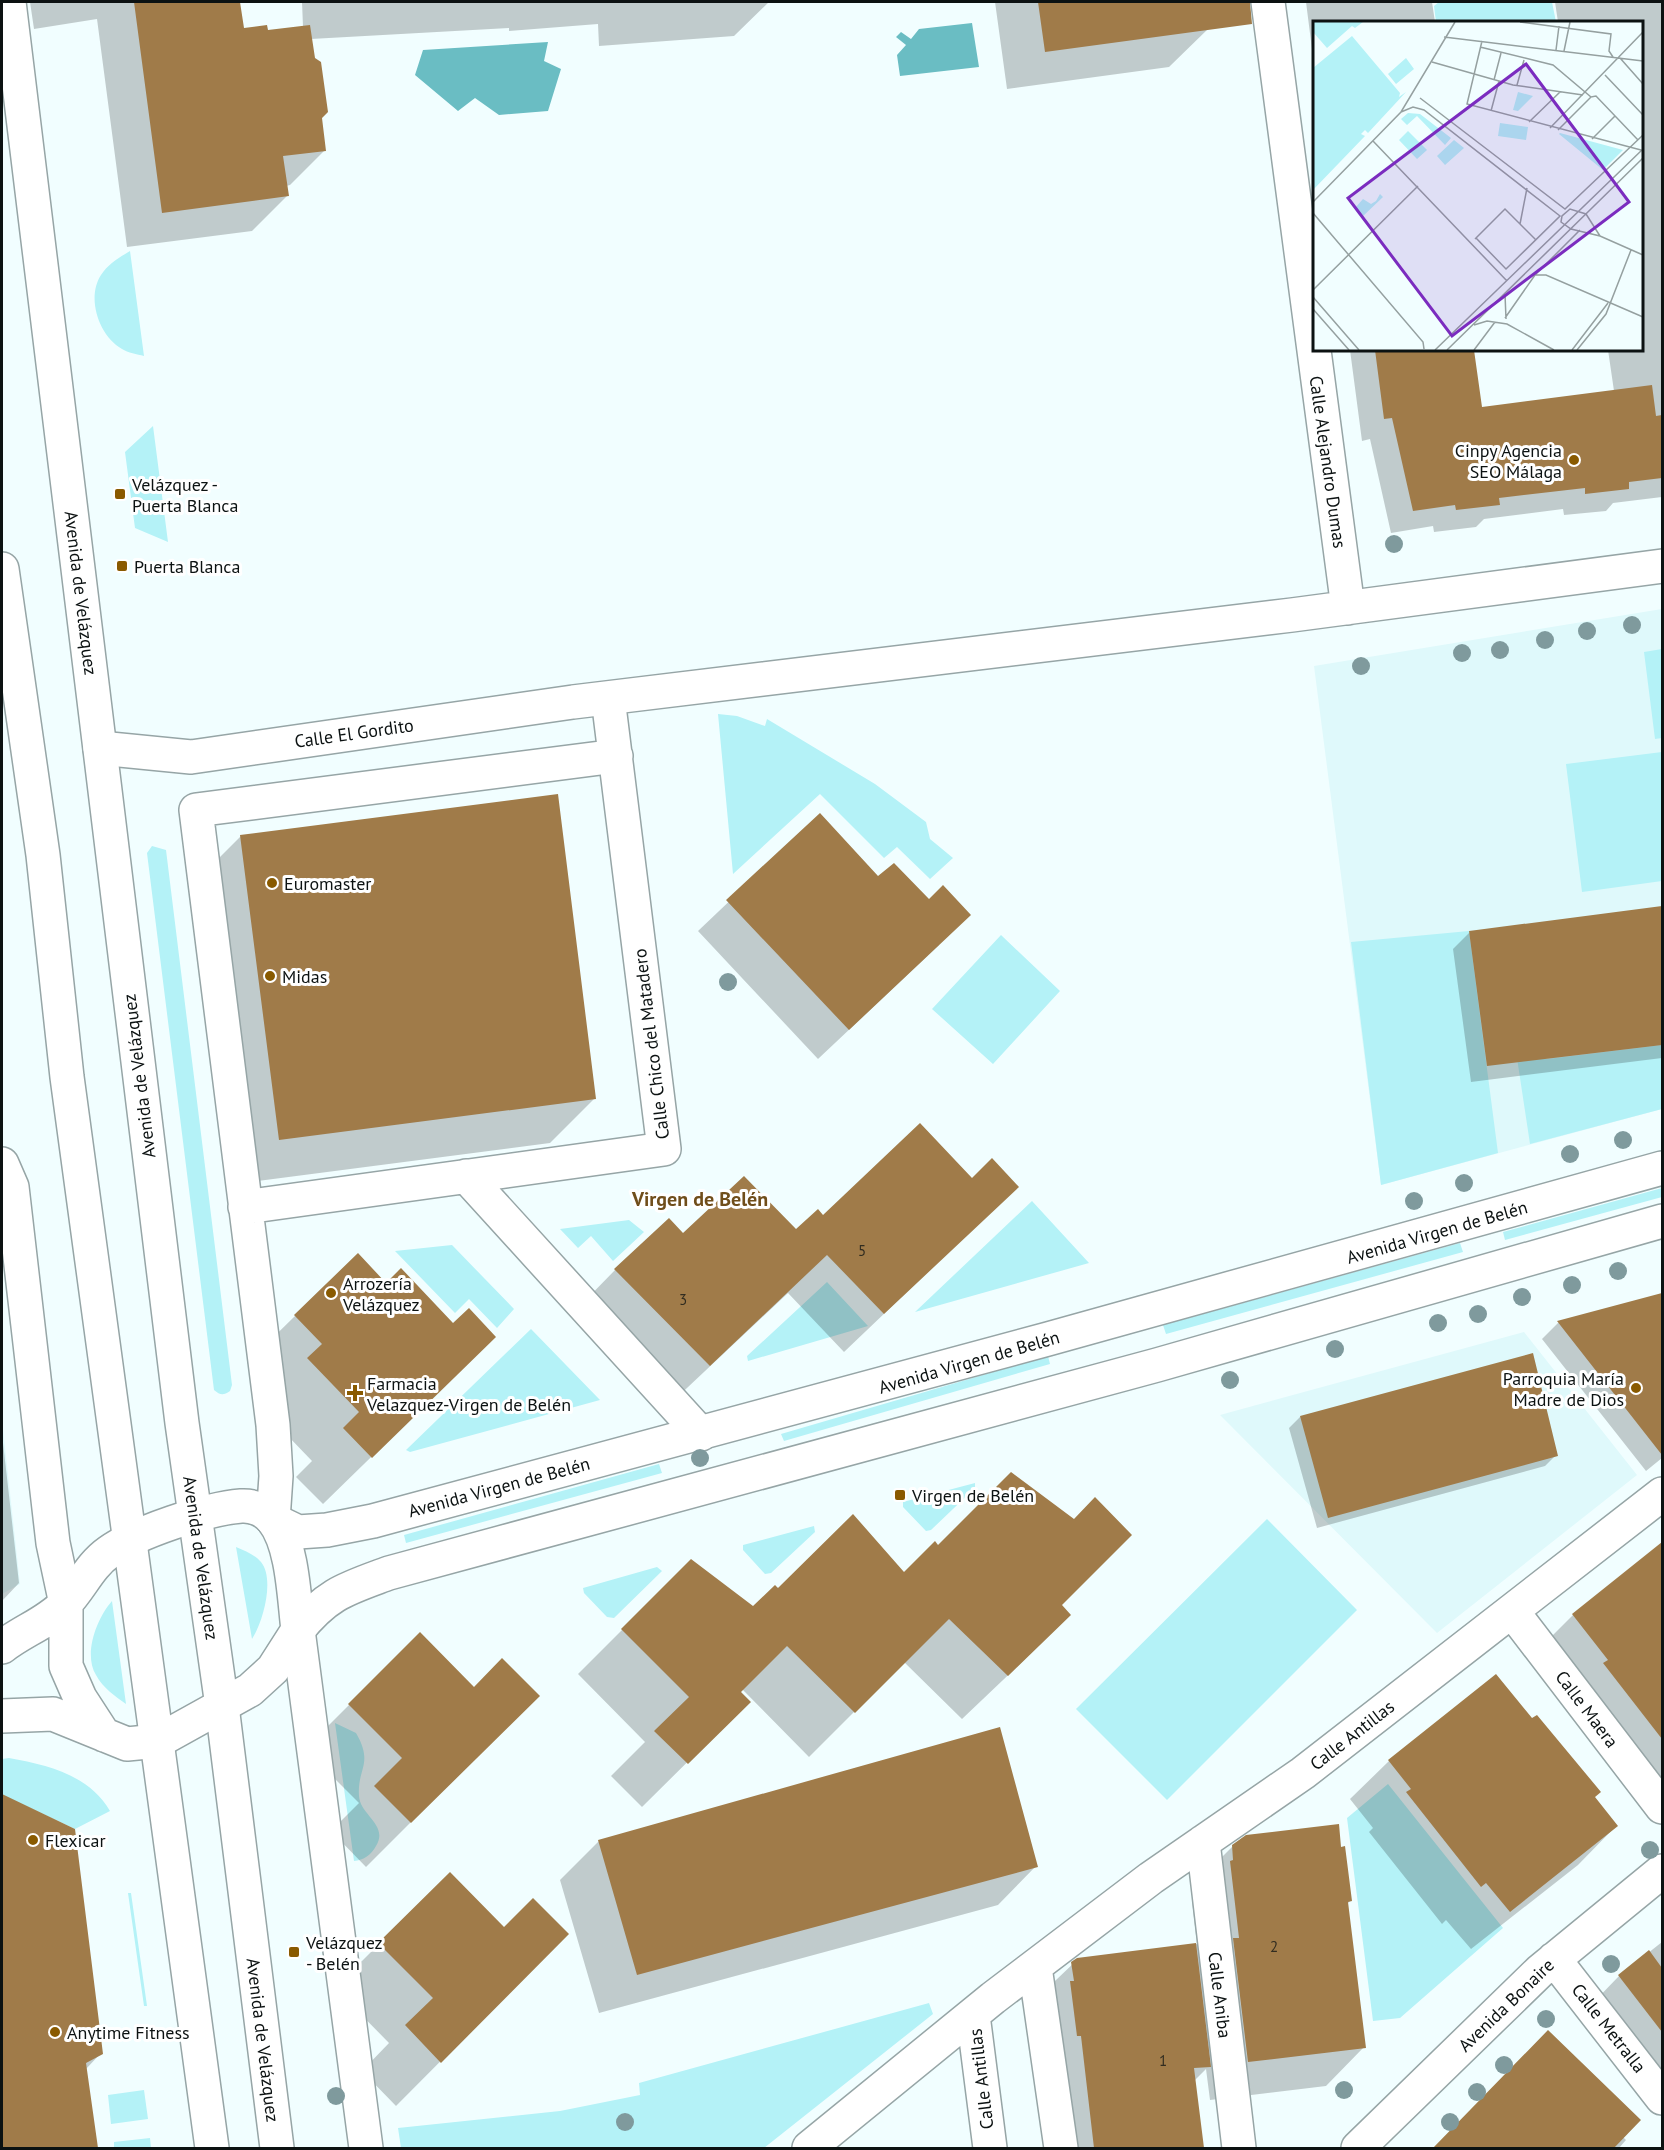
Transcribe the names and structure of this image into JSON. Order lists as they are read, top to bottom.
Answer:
{
  "streets": {
    "street": [
      "Calle Alejandro Dumas",
      "Avenida de Velázquez",
      "Calle El Gordito",
      "Calle Chico del Matadero",
      "Avenida Virgen de Belén",
      "Calle Maera",
      "Calle Antillas",
      "Calle Aniba",
      "Avenida Bonaire",
      "Calle Metralla"
    ]
  },
  "crossings": [
    ["Calle Alejandro Dumas", "Calle El Gordito"],
    ["Avenida de Velázquez", "Calle El Gordito"],
    ["Avenida de Velázquez", "Avenida Virgen de Belén"],
    ["Calle El Gordito", "Calle Chico del Matadero"],
    ["Calle Maera", "Calle Antillas"],
    ["Calle Antillas", "Calle Aniba"],
    ["Avenida Bonaire", "Calle Metralla"]
  ],
  "districts": ["Virgen de Belén"],
  "places": {
    "other": [
      "Cinpy Agencia SEO Málaga",
      "Euromaster",
      "Midas",
      "Arrozería Velázquez",
      "Parroquia María Madre de Dios",
      "Flexicar",
      "Anytime Fitness"
    ],
    "transit": [
      "Velázquez - Puerta Blanca",
      "Puerta Blanca",
      "Virgen de Belén",
      "Velázquez - Belén"
    ],
    "health": ["Farmacia Velazquez-Virgen de Belén"]
  },
  "house_numbers": [
    "5",
    "3",
    "2",
    "1"
  ]
}
